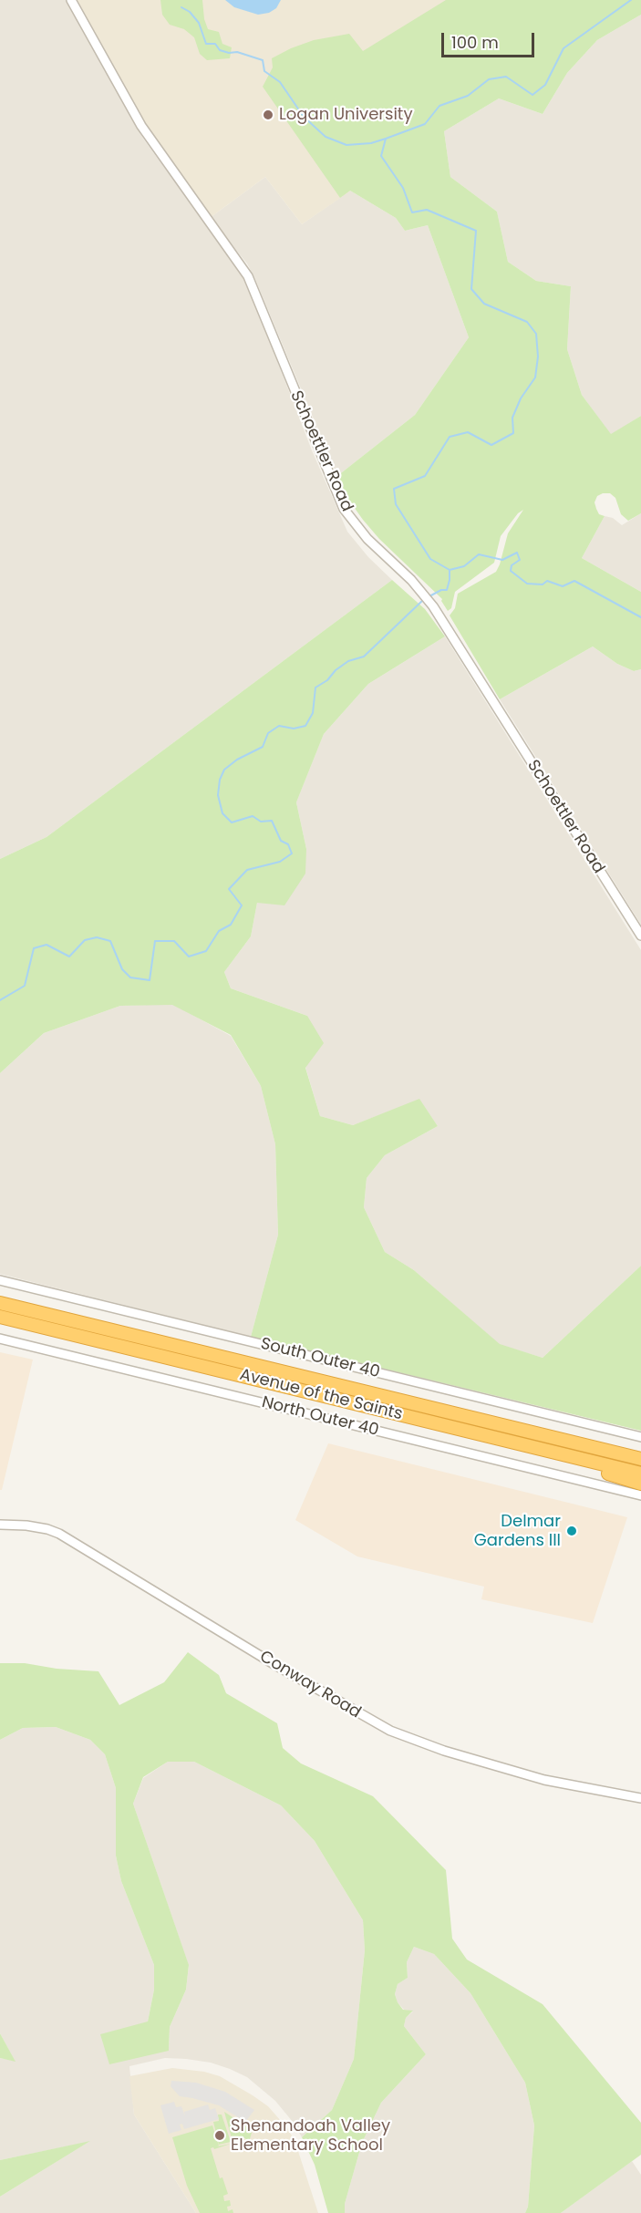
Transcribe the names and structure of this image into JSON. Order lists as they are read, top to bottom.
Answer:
{
  "streets": {
    "highway": ["Avenue of the Saints"],
    "street": [
      "Schoettler Road",
      "South Outer 40",
      "North Outer 40",
      "Conway Road"
    ]
  },
  "places": ["Logan University", "Delmar Gardens III", "Shenandoah Valley Elementary School"],
  "scale_bar": "100 m"
}
